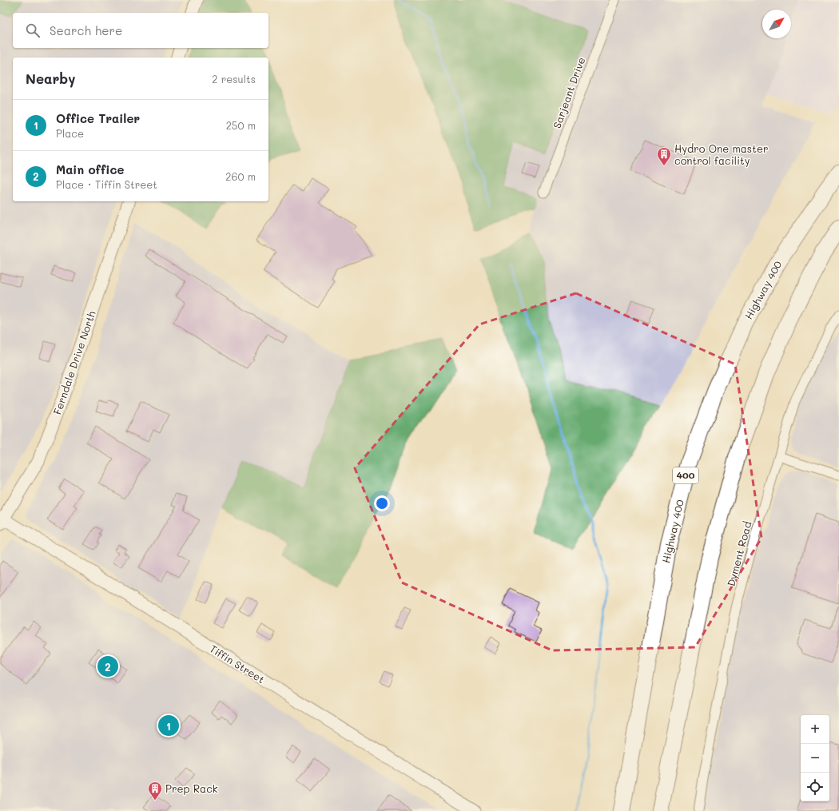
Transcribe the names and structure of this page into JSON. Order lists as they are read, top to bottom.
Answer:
{
  "streets": {
    "highway": ["Highway 400", "400"],
    "street": [
      "Sarjeant Drive",
      "Ferndale Drive North",
      "Dyment Road",
      "Tiffin Street"
    ]
  },
  "crossings": [
    ["Ferndale Drive North", "Tiffin Street"]
  ],
  "places": {
    "building": ["Hydro One master control facility", "Prep Rack"]
  },
  "north": "top right",
  "page": {
    "search": "Search here",
    "heading": ["Nearby", "2 results"],
    "list": [
      {
        "mark": "1",
        "name": "Office Trailer",
        "note": "Place",
        "value": "250 m"
      },
      {
        "mark": "2",
        "name": "Main office",
        "note": "Place · Tiffin Street",
        "value": "260 m"
      }
    ],
    "pins": ["2", "1"],
    "map_buttons": ["+", "−"]
  }
}
